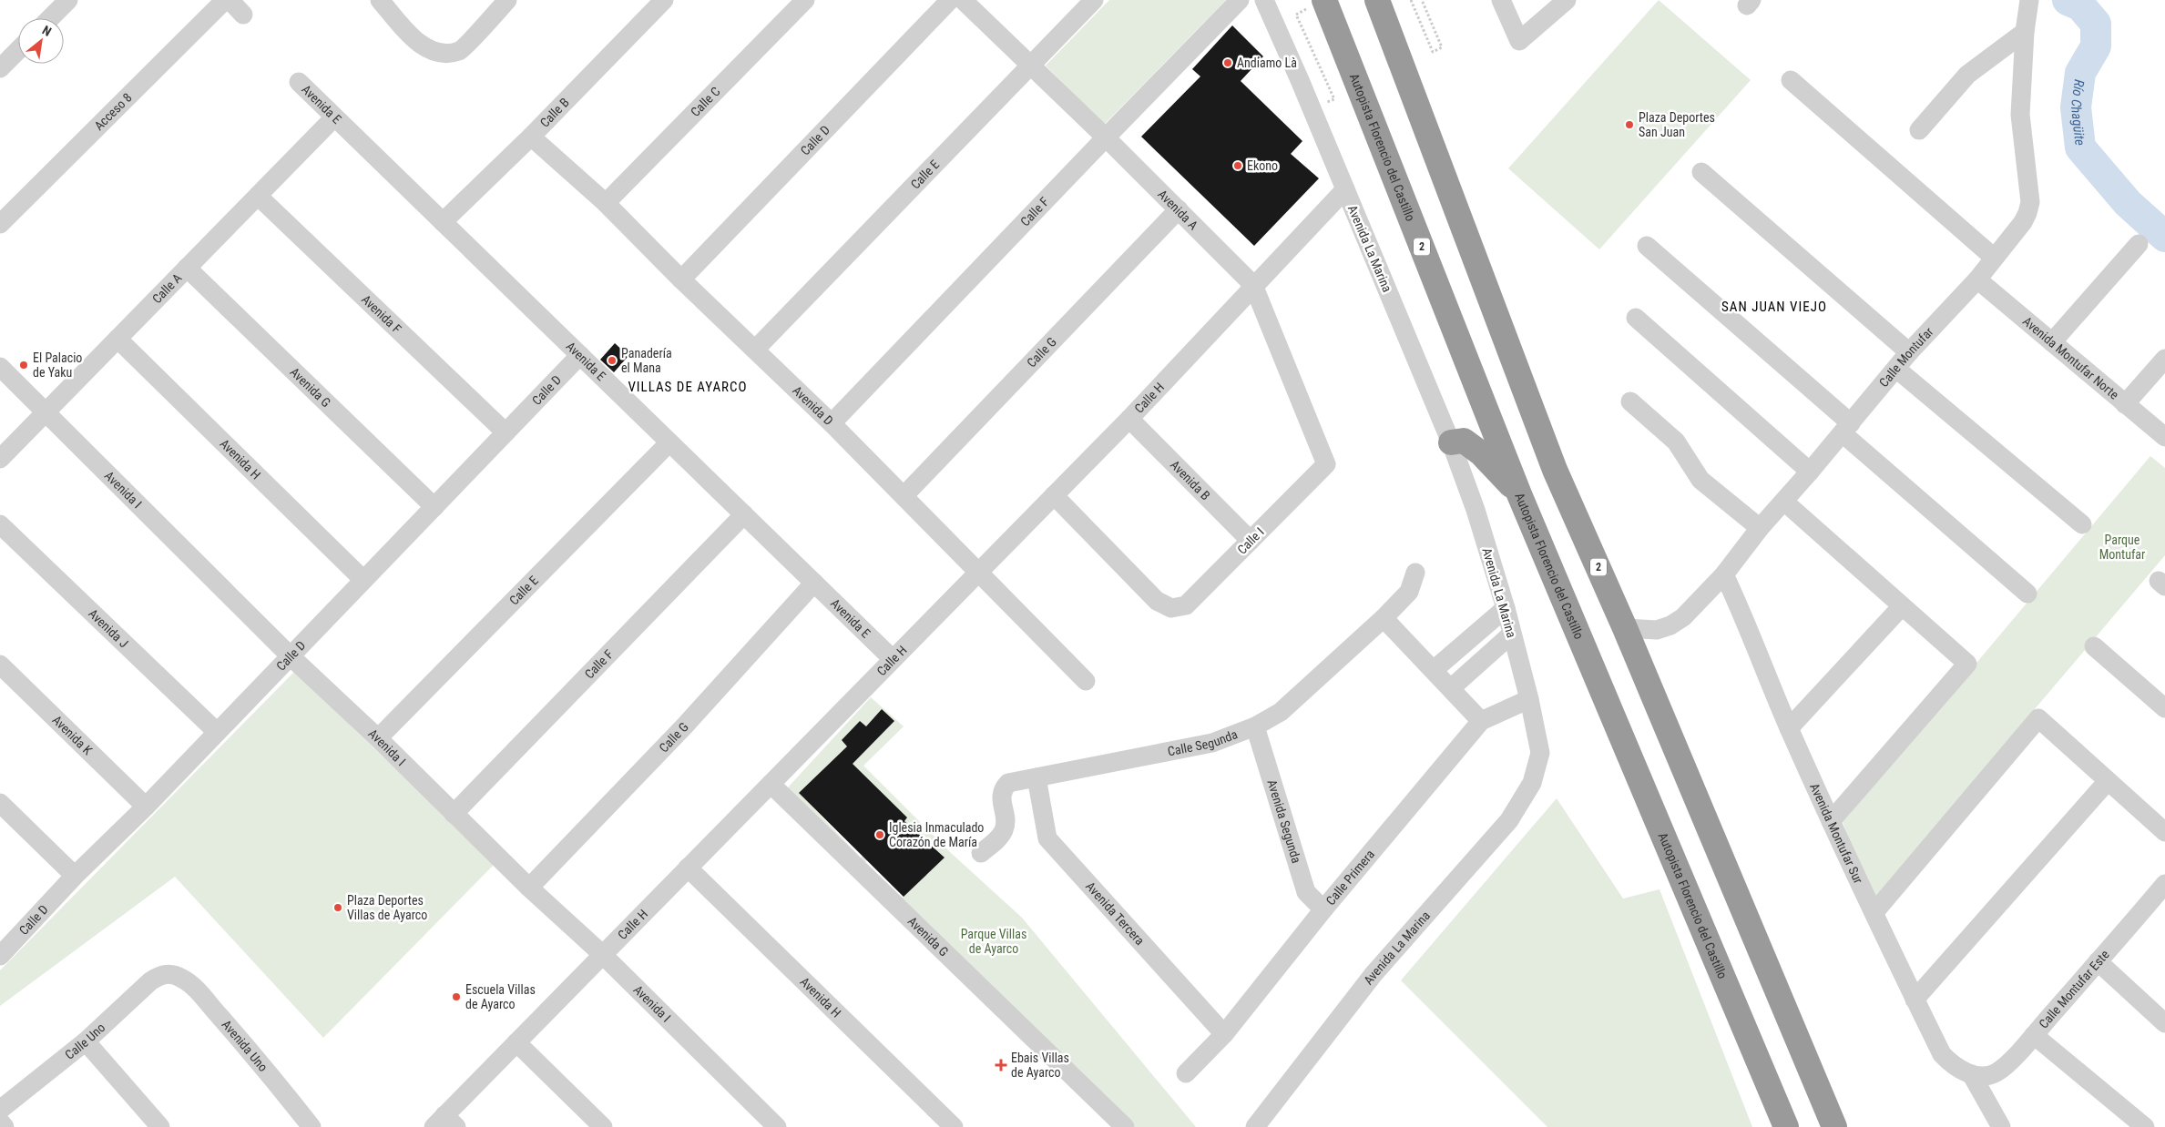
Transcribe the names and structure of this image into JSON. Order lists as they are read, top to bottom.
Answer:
{
  "streets": {
    "highway": ["Autopista Florencio del Castillo", "2"],
    "street": [
      "Calle C",
      "Avenida E",
      "Acceso 8",
      "Calle B",
      "Calle D",
      "Calle E",
      "Avenida A",
      "Calle F",
      "Avenida La Marina",
      "Calle A",
      "Avenida F",
      "Calle G",
      "Calle Montufar",
      "Avenida Montufar Norte",
      "Avenida G",
      "Calle H",
      "Avenida D",
      "Avenida H",
      "Avenida B",
      "Avenida I",
      "Calle I",
      "Avenida J",
      "Avenida K",
      "Calle Segunda",
      "Avenida Segunda",
      "Avenida Montufar Sur",
      "Calle Primera",
      "Avenida Tercera",
      "Calle Montufar Este",
      "Calle Uno",
      "Avenida Uno"
    ]
  },
  "crossings": [
    ["Calle C", "Avenida D"],
    ["Avenida E", "Calle B"],
    ["Avenida E", "Calle D"],
    ["Avenida E", "Calle E"],
    ["Avenida E", "Calle F"],
    ["Avenida E", "Calle A"],
    ["Avenida E", "Calle G"],
    ["Avenida E", "Calle H"],
    ["Calle B", "Avenida D"],
    ["Calle D", "Avenida F"],
    ["Calle D", "Avenida G"],
    ["Calle D", "Avenida D"],
    ["Calle D", "Avenida H"],
    ["Calle D", "Avenida I"],
    ["Calle D", "Avenida J"],
    ["Calle D", "Avenida K"],
    ["Calle E", "Avenida A"],
    ["Calle E", "Avenida D"],
    ["Calle E", "Avenida I"],
    ["Avenida A", "Calle F"],
    ["Avenida A", "Calle G"],
    ["Avenida A", "Calle H"],
    ["Avenida A", "Calle I"],
    ["Calle F", "Avenida D"],
    ["Calle F", "Avenida I"],
    ["2", "Calle Montufar"],
    ["Avenida La Marina", "Calle H"],
    ["Avenida La Marina", "Calle Primera"],
    ["Calle A", "Avenida F"],
    ["Calle A", "Avenida G"],
    ["Calle A", "Avenida H"],
    ["Calle A", "Avenida I"],
    ["Calle G", "Avenida D"],
    ["Calle G", "Avenida I"],
    ["Calle Montufar", "Avenida Montufar Norte"],
    ["Calle Montufar", "Avenida Montufar Sur"],
    ["Avenida G", "Calle H"],
    ["Calle H", "Avenida D"],
    ["Calle H", "Avenida H"],
    ["Calle H", "Avenida B"],
    ["Calle H", "Avenida I"],
    ["Calle H", "Calle I"],
    ["Avenida B", "Calle I"],
    ["Calle Segunda", "Avenida Segunda"],
    ["Calle Segunda", "Avenida Tercera"],
    ["Avenida Segunda", "Calle Primera"],
    ["Avenida Montufar Sur", "Calle Montufar Este"],
    ["Calle Primera", "Avenida Tercera"],
    ["Calle Uno", "Avenida Uno"]
  ],
  "districts": ["SAN JUAN VIEJO", "VILLAS DE AYARCO"],
  "water": ["Río Chagüite"],
  "parks": ["Parque Montufar", "Parque Villas de Ayarco"],
  "places": {
    "other": [
      "Andiamo Là",
      "Plaza Deportes San Juan",
      "Ekono",
      "Panadería el Mana",
      "El Palacio de Yaku",
      "Iglesia Inmaculado Corazón de María",
      "Plaza Deportes Villas de Ayarco",
      "Escuela Villas de Ayarco"
    ],
    "health": ["Ebais Villas de Ayarco"]
  },
  "north": "top right"
}
